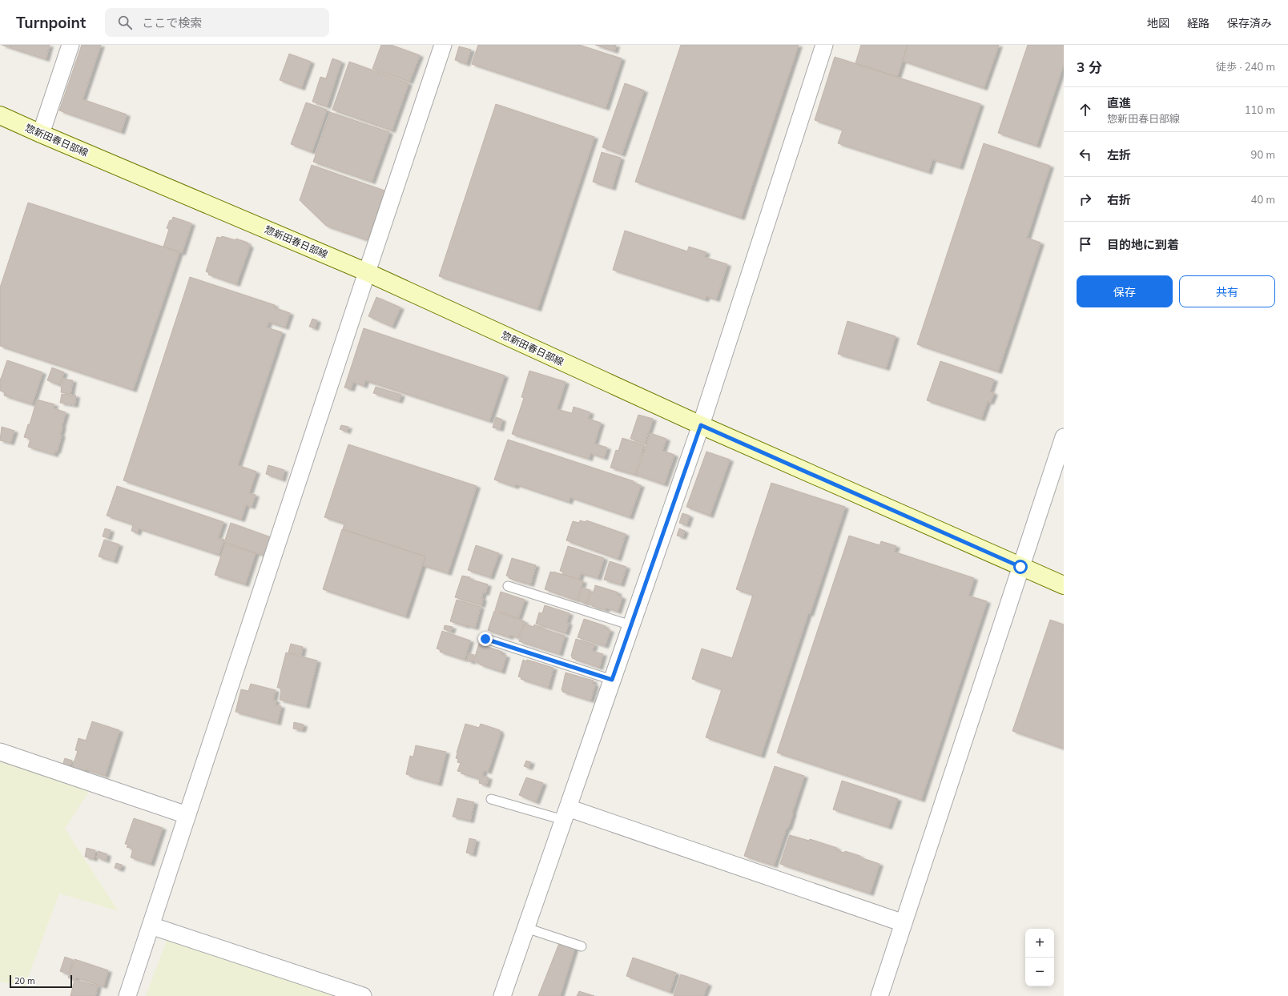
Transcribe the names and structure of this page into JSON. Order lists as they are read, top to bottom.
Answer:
{
  "streets": {
    "main road": ["惣新田春日部線"]
  },
  "scale_bar": "20 m",
  "page": {
    "header": "Turnpoint",
    "search": "ここで検索",
    "nav": ["地図", "経路", "保存済み"],
    "heading": ["3 分", "徒歩 · 240 m"],
    "list": [
      ["直進", "惣新田春日部線", "110 m"],
      ["左折", "90 m"],
      ["右折", "40 m"],
      "目的地に到着"
    ],
    "buttons": ["保存", "共有"],
    "map_buttons": ["+", "−"],
    "scale": "20 m"
  }
}
